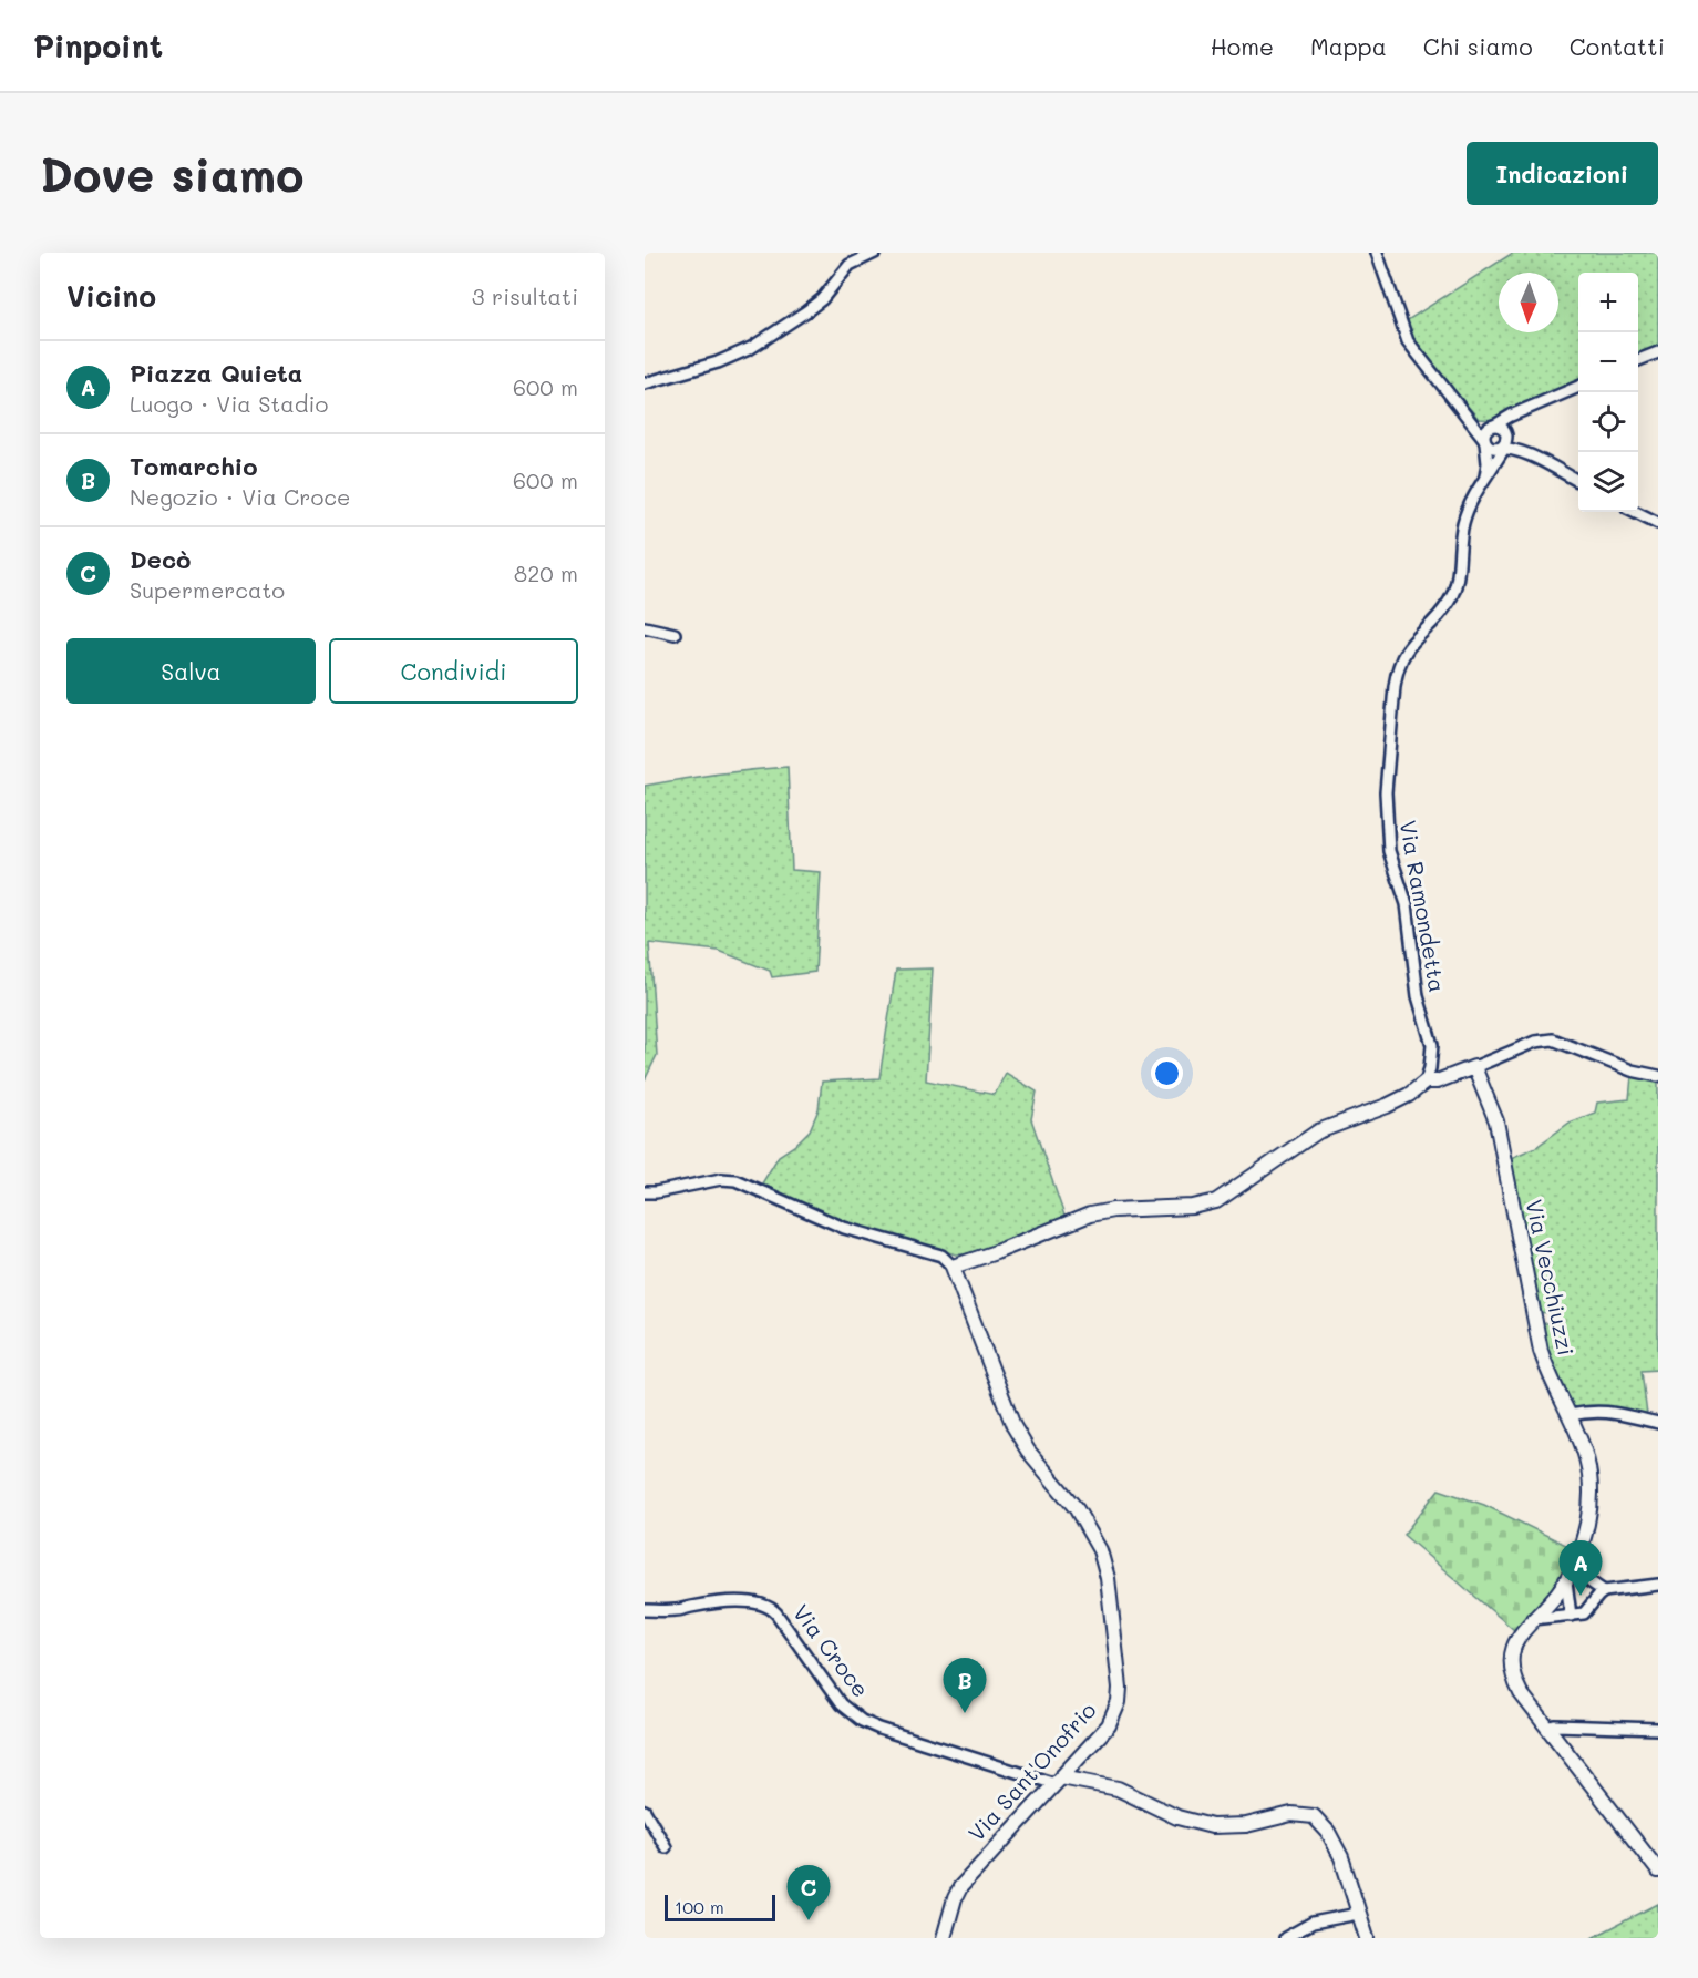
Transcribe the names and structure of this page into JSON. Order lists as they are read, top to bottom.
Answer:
{
  "streets": {
    "main road": ["Via Vecchiuzzi", "Via Sant'Onofrio"],
    "street": ["Via Ramondetta", "Via Croce"]
  },
  "crossings": [
    ["Via Croce", "Via Sant'Onofrio"]
  ],
  "scale_bar": "100 m",
  "north": "bottom",
  "page": {
    "header": "Pinpoint",
    "nav": [
      "Home",
      "Mappa",
      "Chi siamo",
      "Contatti"
    ],
    "buttons": [
      "Indicazioni",
      ["Salva", "Condividi"]
    ],
    "title": "Dove siamo",
    "heading": ["Vicino", "3 risultati"],
    "map_buttons": ["+", "−"],
    "list": [
      {
        "mark": "A",
        "name": "Piazza Quieta",
        "note": "Luogo · Via Stadio",
        "value": "600 m"
      },
      {
        "mark": "B",
        "name": "Tomarchio",
        "note": "Negozio · Via Croce",
        "value": "600 m"
      },
      {
        "mark": "C",
        "name": "Decò",
        "note": "Supermercato",
        "value": "820 m"
      }
    ],
    "pins": ["A", "B", "C"],
    "scale": "100 m"
  }
}
